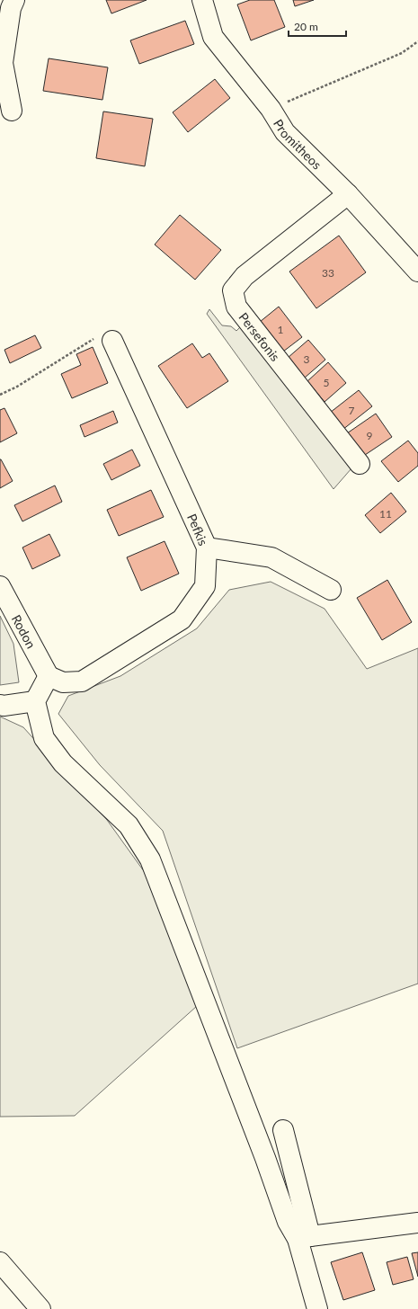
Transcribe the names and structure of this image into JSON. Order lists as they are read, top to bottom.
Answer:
{
  "streets": {
    "street": [
      "Promitheos",
      "Persefonis",
      "Pefkis",
      "Rodon"
    ]
  },
  "crossings": [
    ["Promitheos", "Persefonis"],
    ["Pefkis", "Rodon"]
  ],
  "house_numbers": [
    "33",
    "1",
    "3",
    "5",
    "7",
    "9",
    "11"
  ],
  "scale_bar": "20 m"
}
